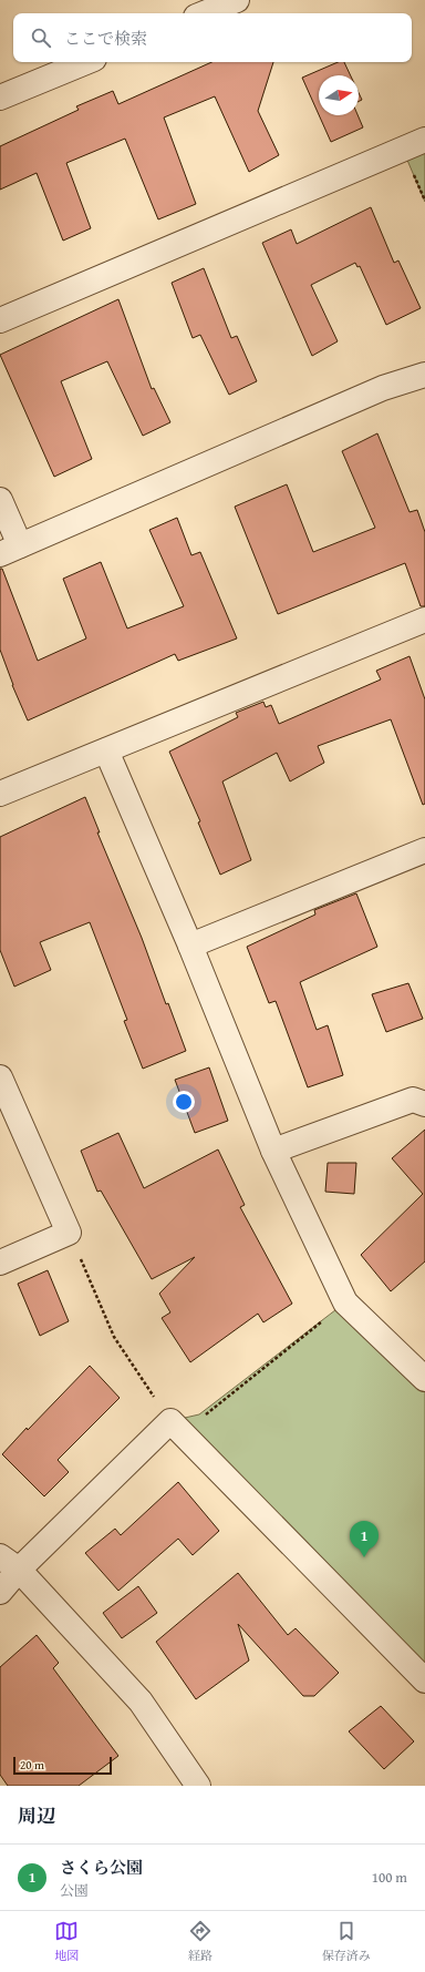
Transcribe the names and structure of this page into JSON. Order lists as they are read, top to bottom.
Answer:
{
  "scale_bar": "20 m",
  "north": "right",
  "page": {
    "search": "ここで検索",
    "pins": "1",
    "scale": "20 m",
    "heading": "周辺",
    "list": [
      {
        "mark": "1",
        "name": "さくら公園",
        "note": "公園",
        "value": "100 m"
      }
    ],
    "nav": ["地図", "経路", "保存済み"]
  }
}
